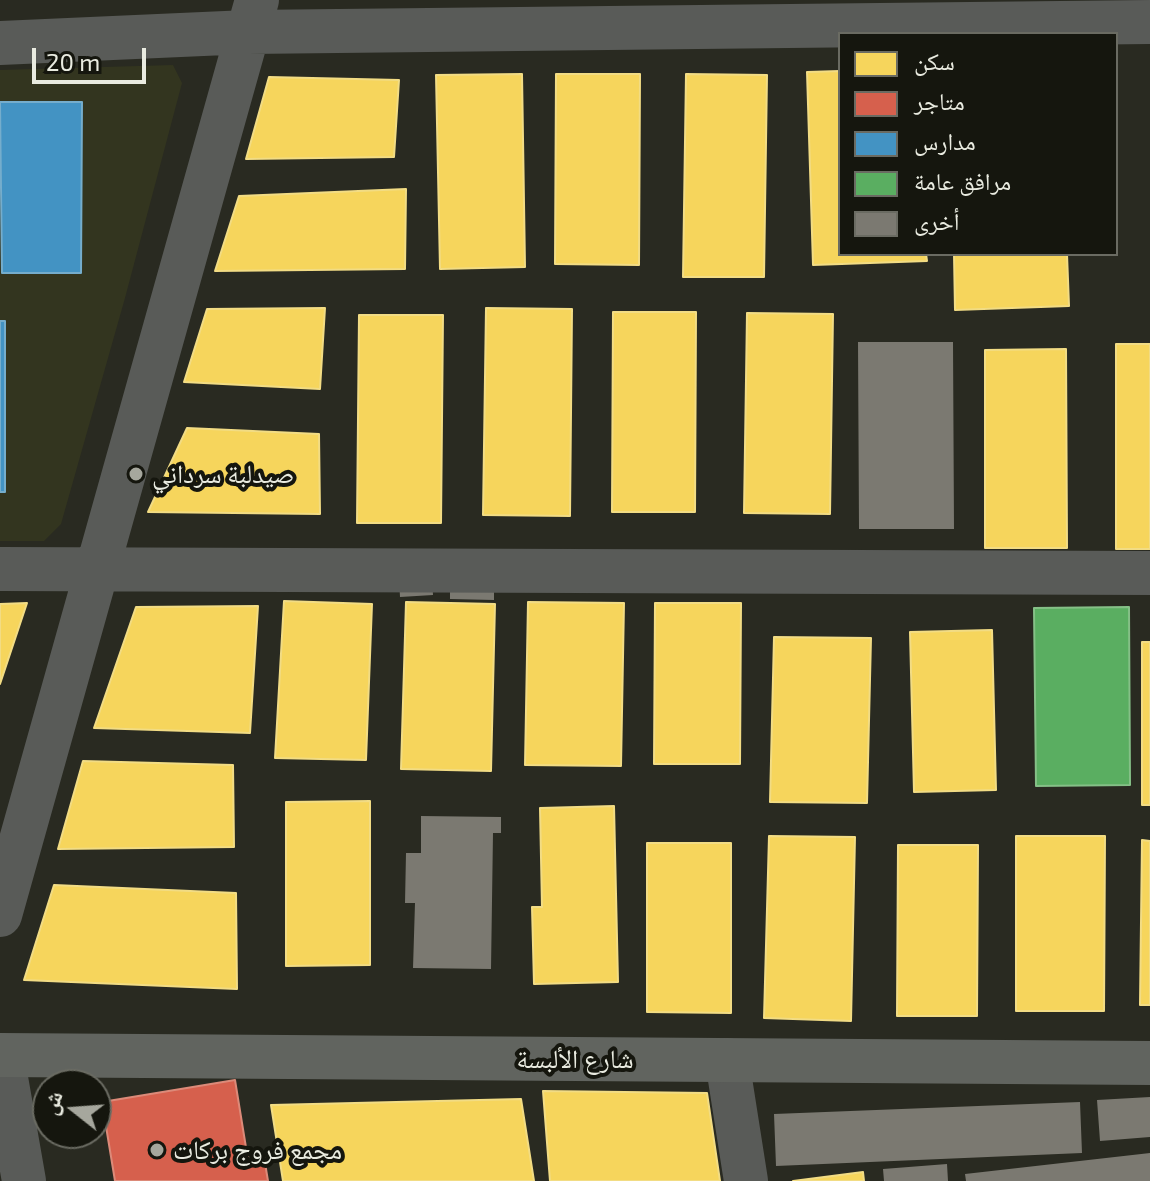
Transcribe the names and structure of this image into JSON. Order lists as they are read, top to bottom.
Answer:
{
  "streets": {
    "main road": ["شارع الألبسة"]
  },
  "places": ["صيدلبة سرداني", "مجمع فروج بركات"],
  "legend": [
    "سكن",
    "متاجر",
    "مدارس",
    "مرافق عامة",
    "أخرى"
  ],
  "scale_bar": "20 m",
  "north": "left"
}
